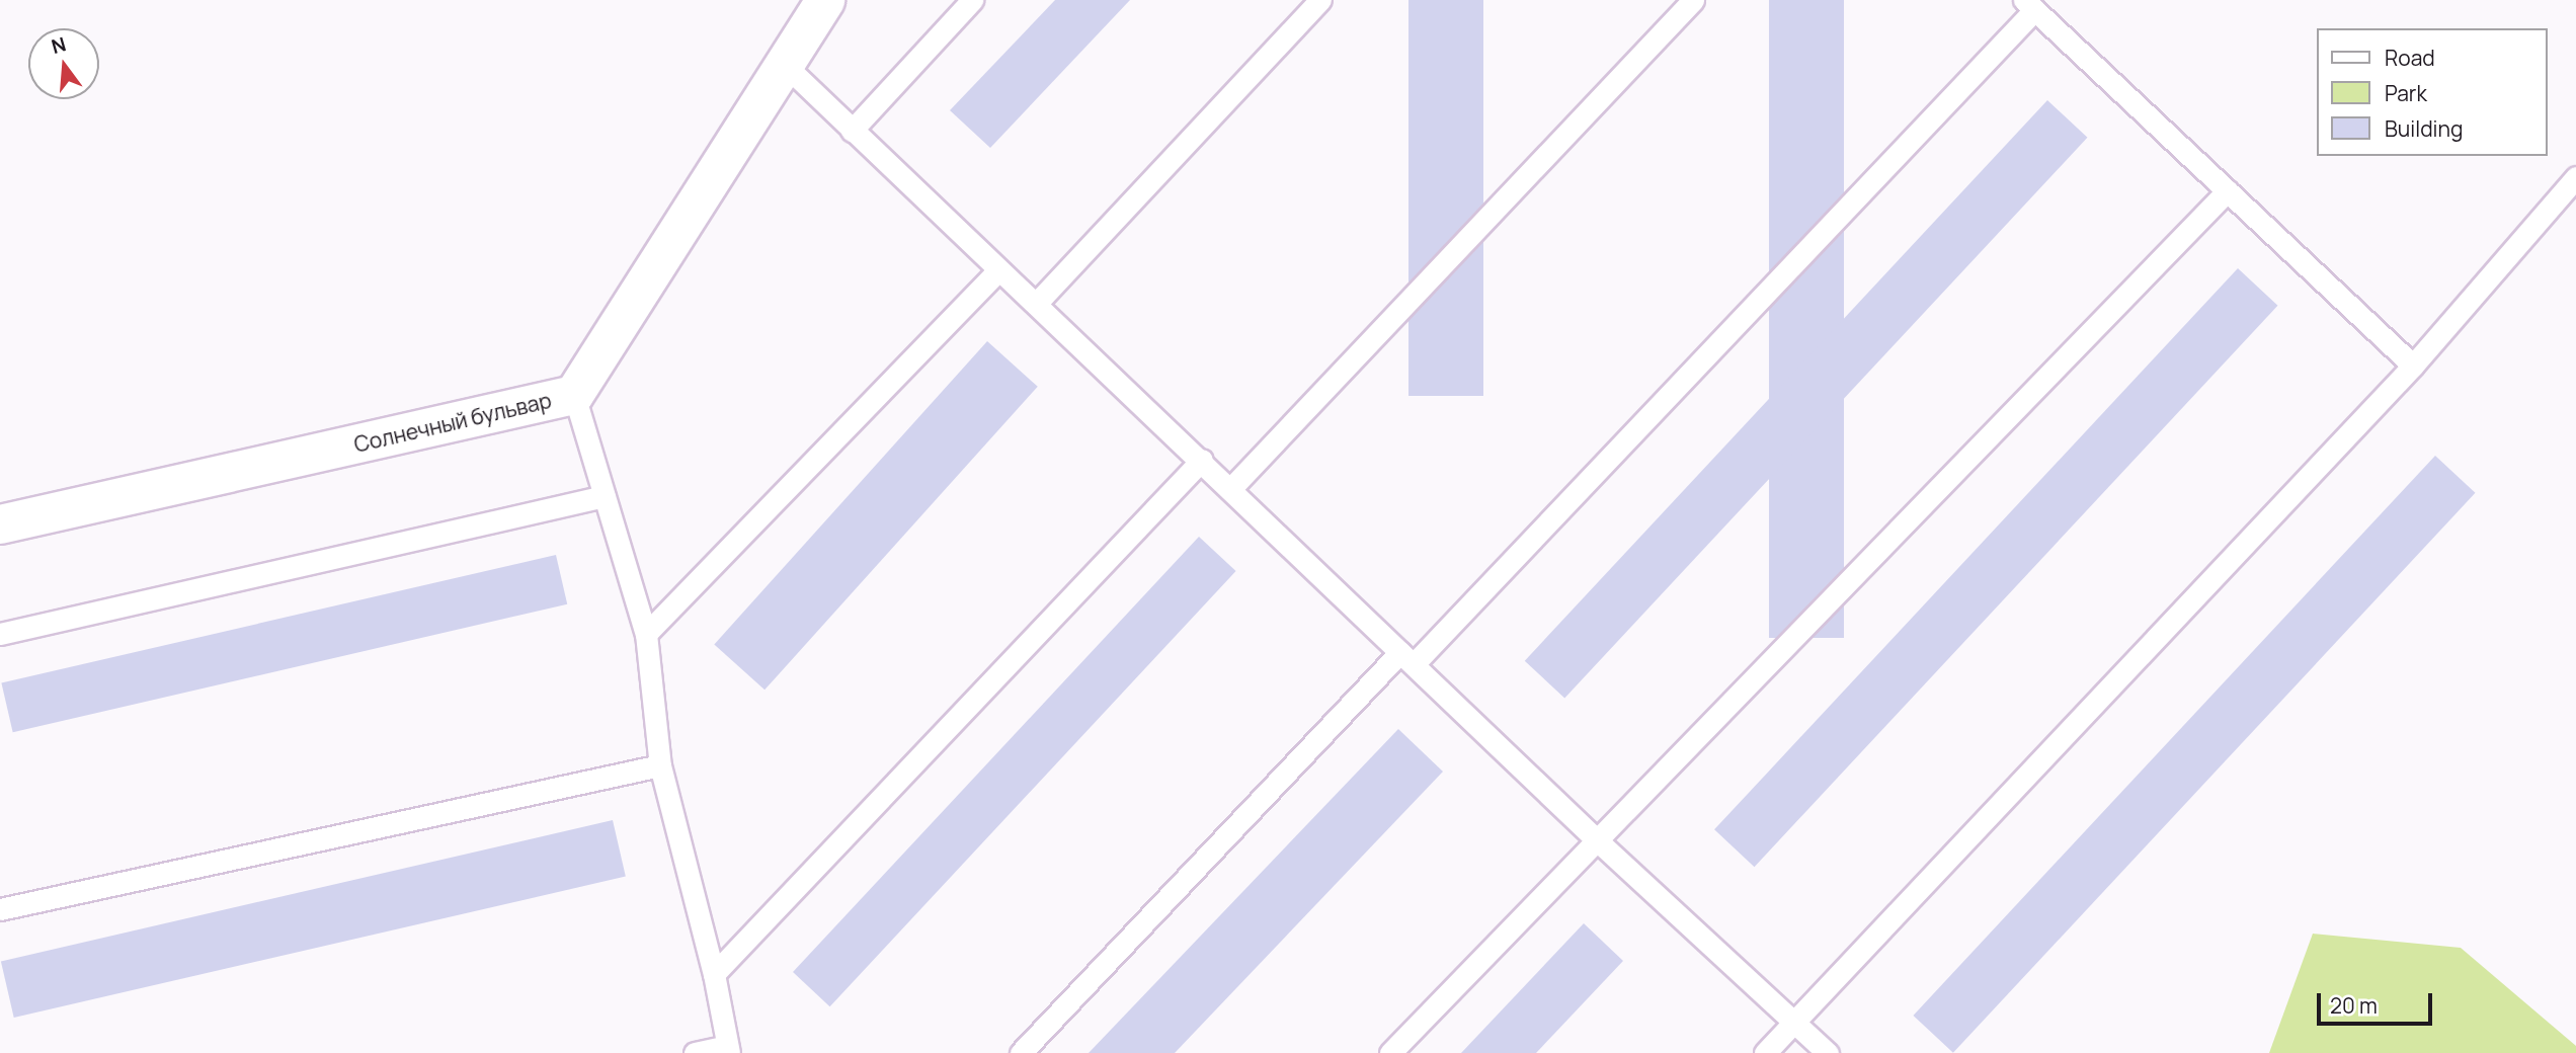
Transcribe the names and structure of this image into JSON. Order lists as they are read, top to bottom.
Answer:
{
  "streets": {
    "street": ["Солнечный бульвар"]
  },
  "legend": ["Road", "Park", "Building"],
  "scale_bar": "20 m",
  "north": "top"
}
